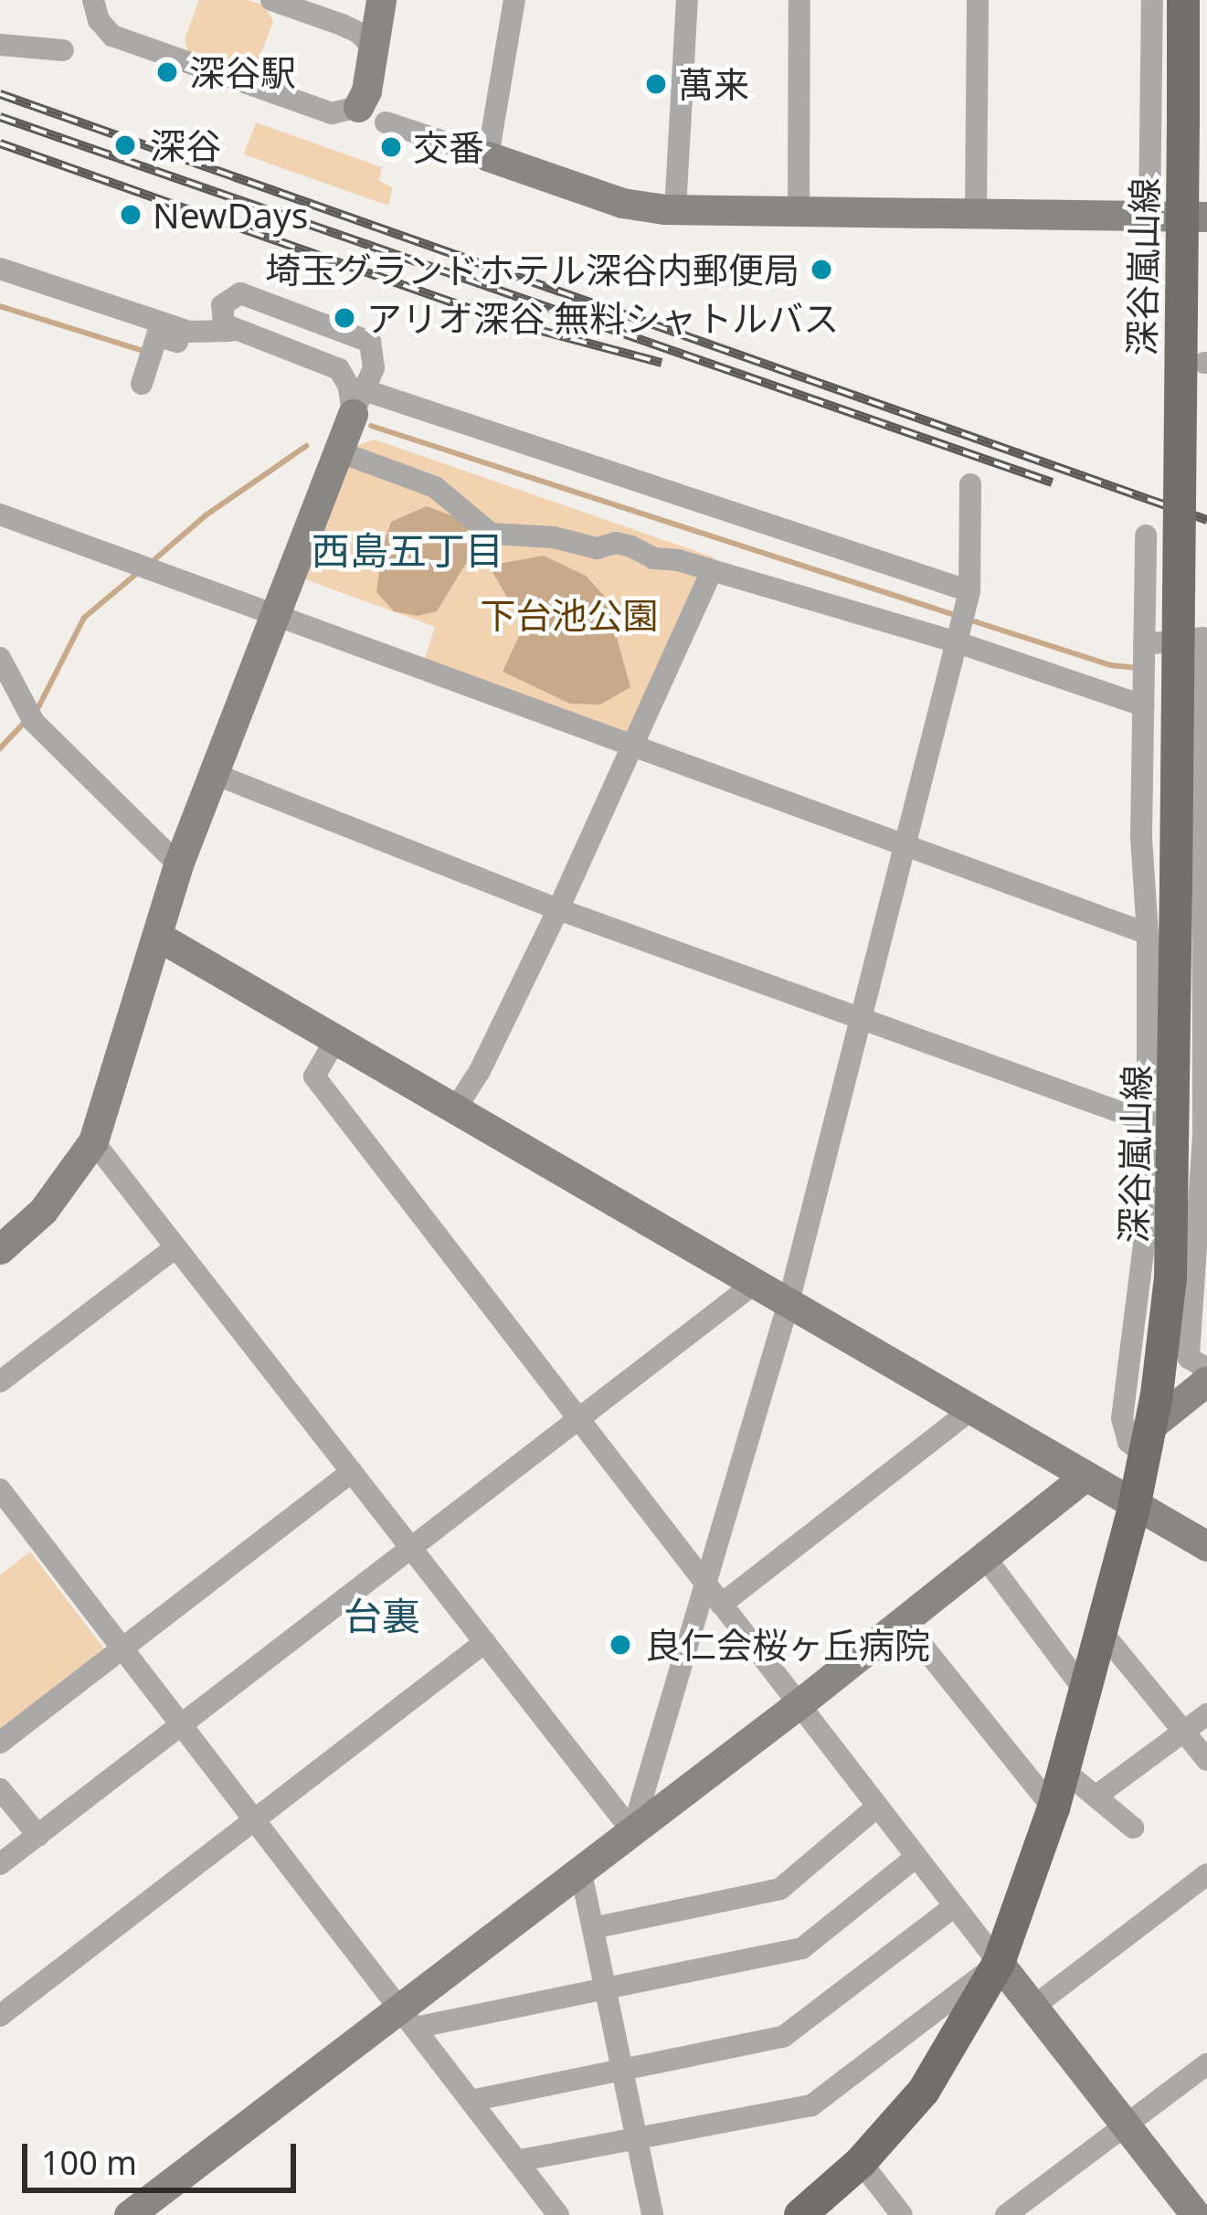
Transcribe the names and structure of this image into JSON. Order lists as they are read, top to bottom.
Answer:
{
  "streets": {
    "main road": ["深谷嵐山線"]
  },
  "districts": ["西島五丁目", "台裏"],
  "parks": ["下台池公園"],
  "places": [
    "深谷駅",
    "萬来",
    "深谷",
    "交番",
    "NewDays",
    "埼玉グランドホテル深谷内郵便局",
    "アリオ深谷 無料シャトルバス",
    "良仁会桜ヶ丘病院"
  ],
  "scale_bar": "100 m"
}
